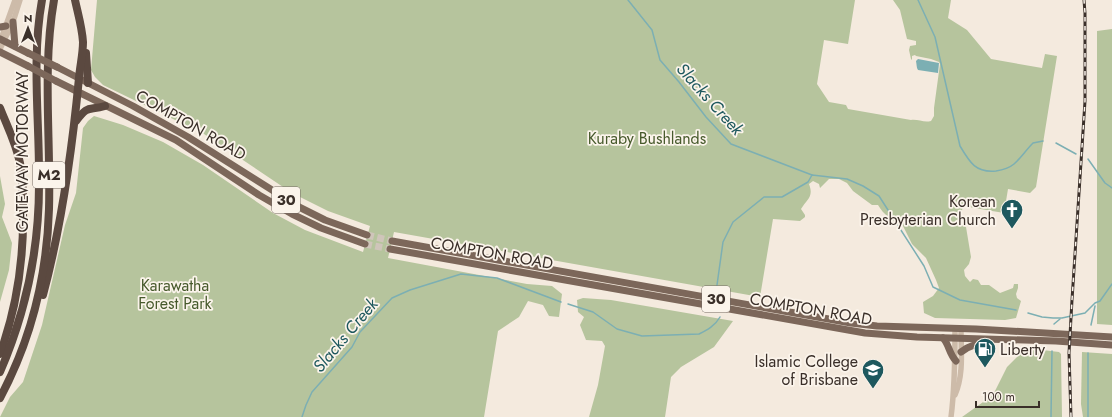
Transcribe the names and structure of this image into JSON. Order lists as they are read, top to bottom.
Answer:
{
  "streets": {
    "highway": ["GATEWAY MOTORWAY", "M2"],
    "main road": ["COMPTON ROAD", "30"]
  },
  "water": ["Slacks Creek"],
  "parks": ["Kuraby Bushlands", "Karawatha Forest Park"],
  "places": {
    "church": ["Korean Presbyterian Church"],
    "fuel station": ["Liberty"],
    "school or university": ["Islamic College of Brisbane"]
  },
  "scale_bar": "100 m",
  "north": "top"
}
